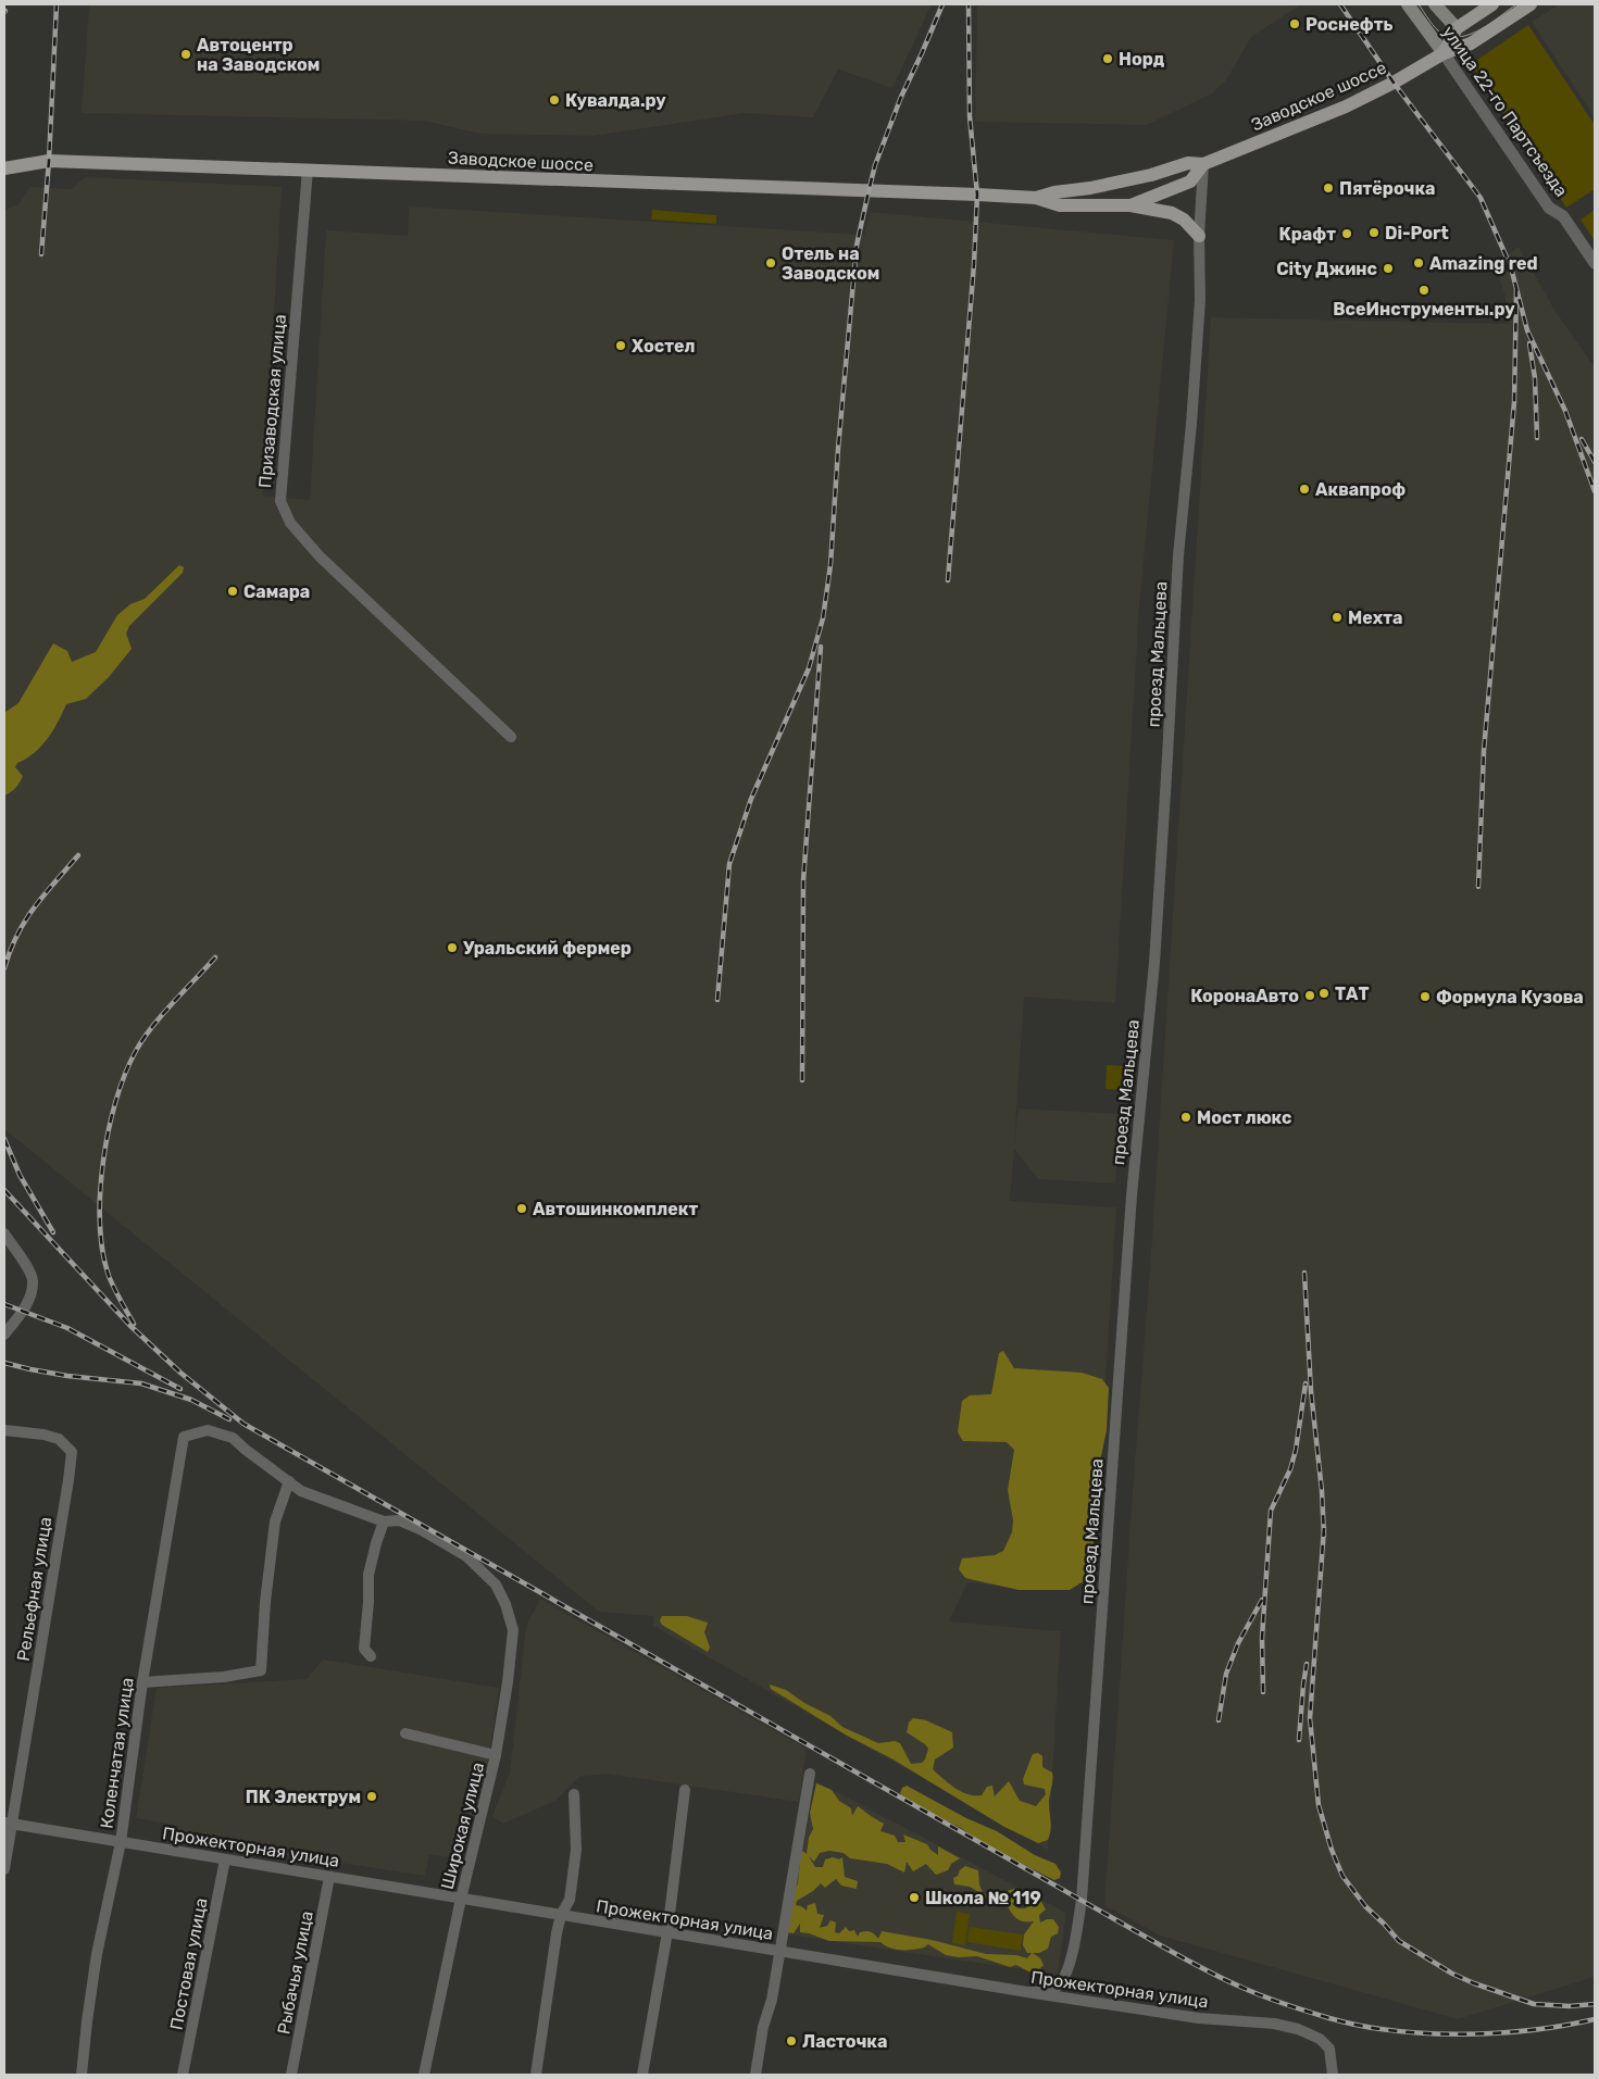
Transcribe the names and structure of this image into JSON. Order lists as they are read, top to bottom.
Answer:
{
  "streets": {
    "main road": ["Заводское шоссе", "улица 22-го Партсъезда"],
    "street": [
      "Призаводская улица",
      "проезд Мальцева",
      "Рельефная улица",
      "Коленчатая улица",
      "Широкая улица",
      "Прожекторная улица",
      "Постовая улица",
      "Рыбачья улица"
    ]
  },
  "crossings": [
    ["Заводское шоссе", "улица 22-го Партсъезда"],
    ["Заводское шоссе", "Призаводская улица"],
    ["Заводское шоссе", "проезд Мальцева"],
    ["проезд Мальцева", "Прожекторная улица"],
    ["Рельефная улица", "Прожекторная улица"],
    ["Коленчатая улица", "Прожекторная улица"],
    ["Широкая улица", "Прожекторная улица"],
    ["Прожекторная улица", "Постовая улица"],
    ["Прожекторная улица", "Рыбачья улица"]
  ],
  "places": [
    "Роснефть",
    "Автоцентр на Заводском",
    "Норд",
    "Кувалда.ру",
    "Пятёрочка",
    "Di-Port",
    "Крафт",
    "Отель на Заводском",
    "Amazing red",
    "City Джинс",
    "ВсеИнструменты.ру",
    "Хостел",
    "Аквапроф",
    "Самара",
    "Мехта",
    "Уральский фермер",
    "ТАТ",
    "КоронаАвто",
    "Формула Кузова",
    "Мост люкс",
    "Автошинкомплект",
    "ПК Электрум",
    "Школа № 119",
    "Ласточка"
  ]
}
